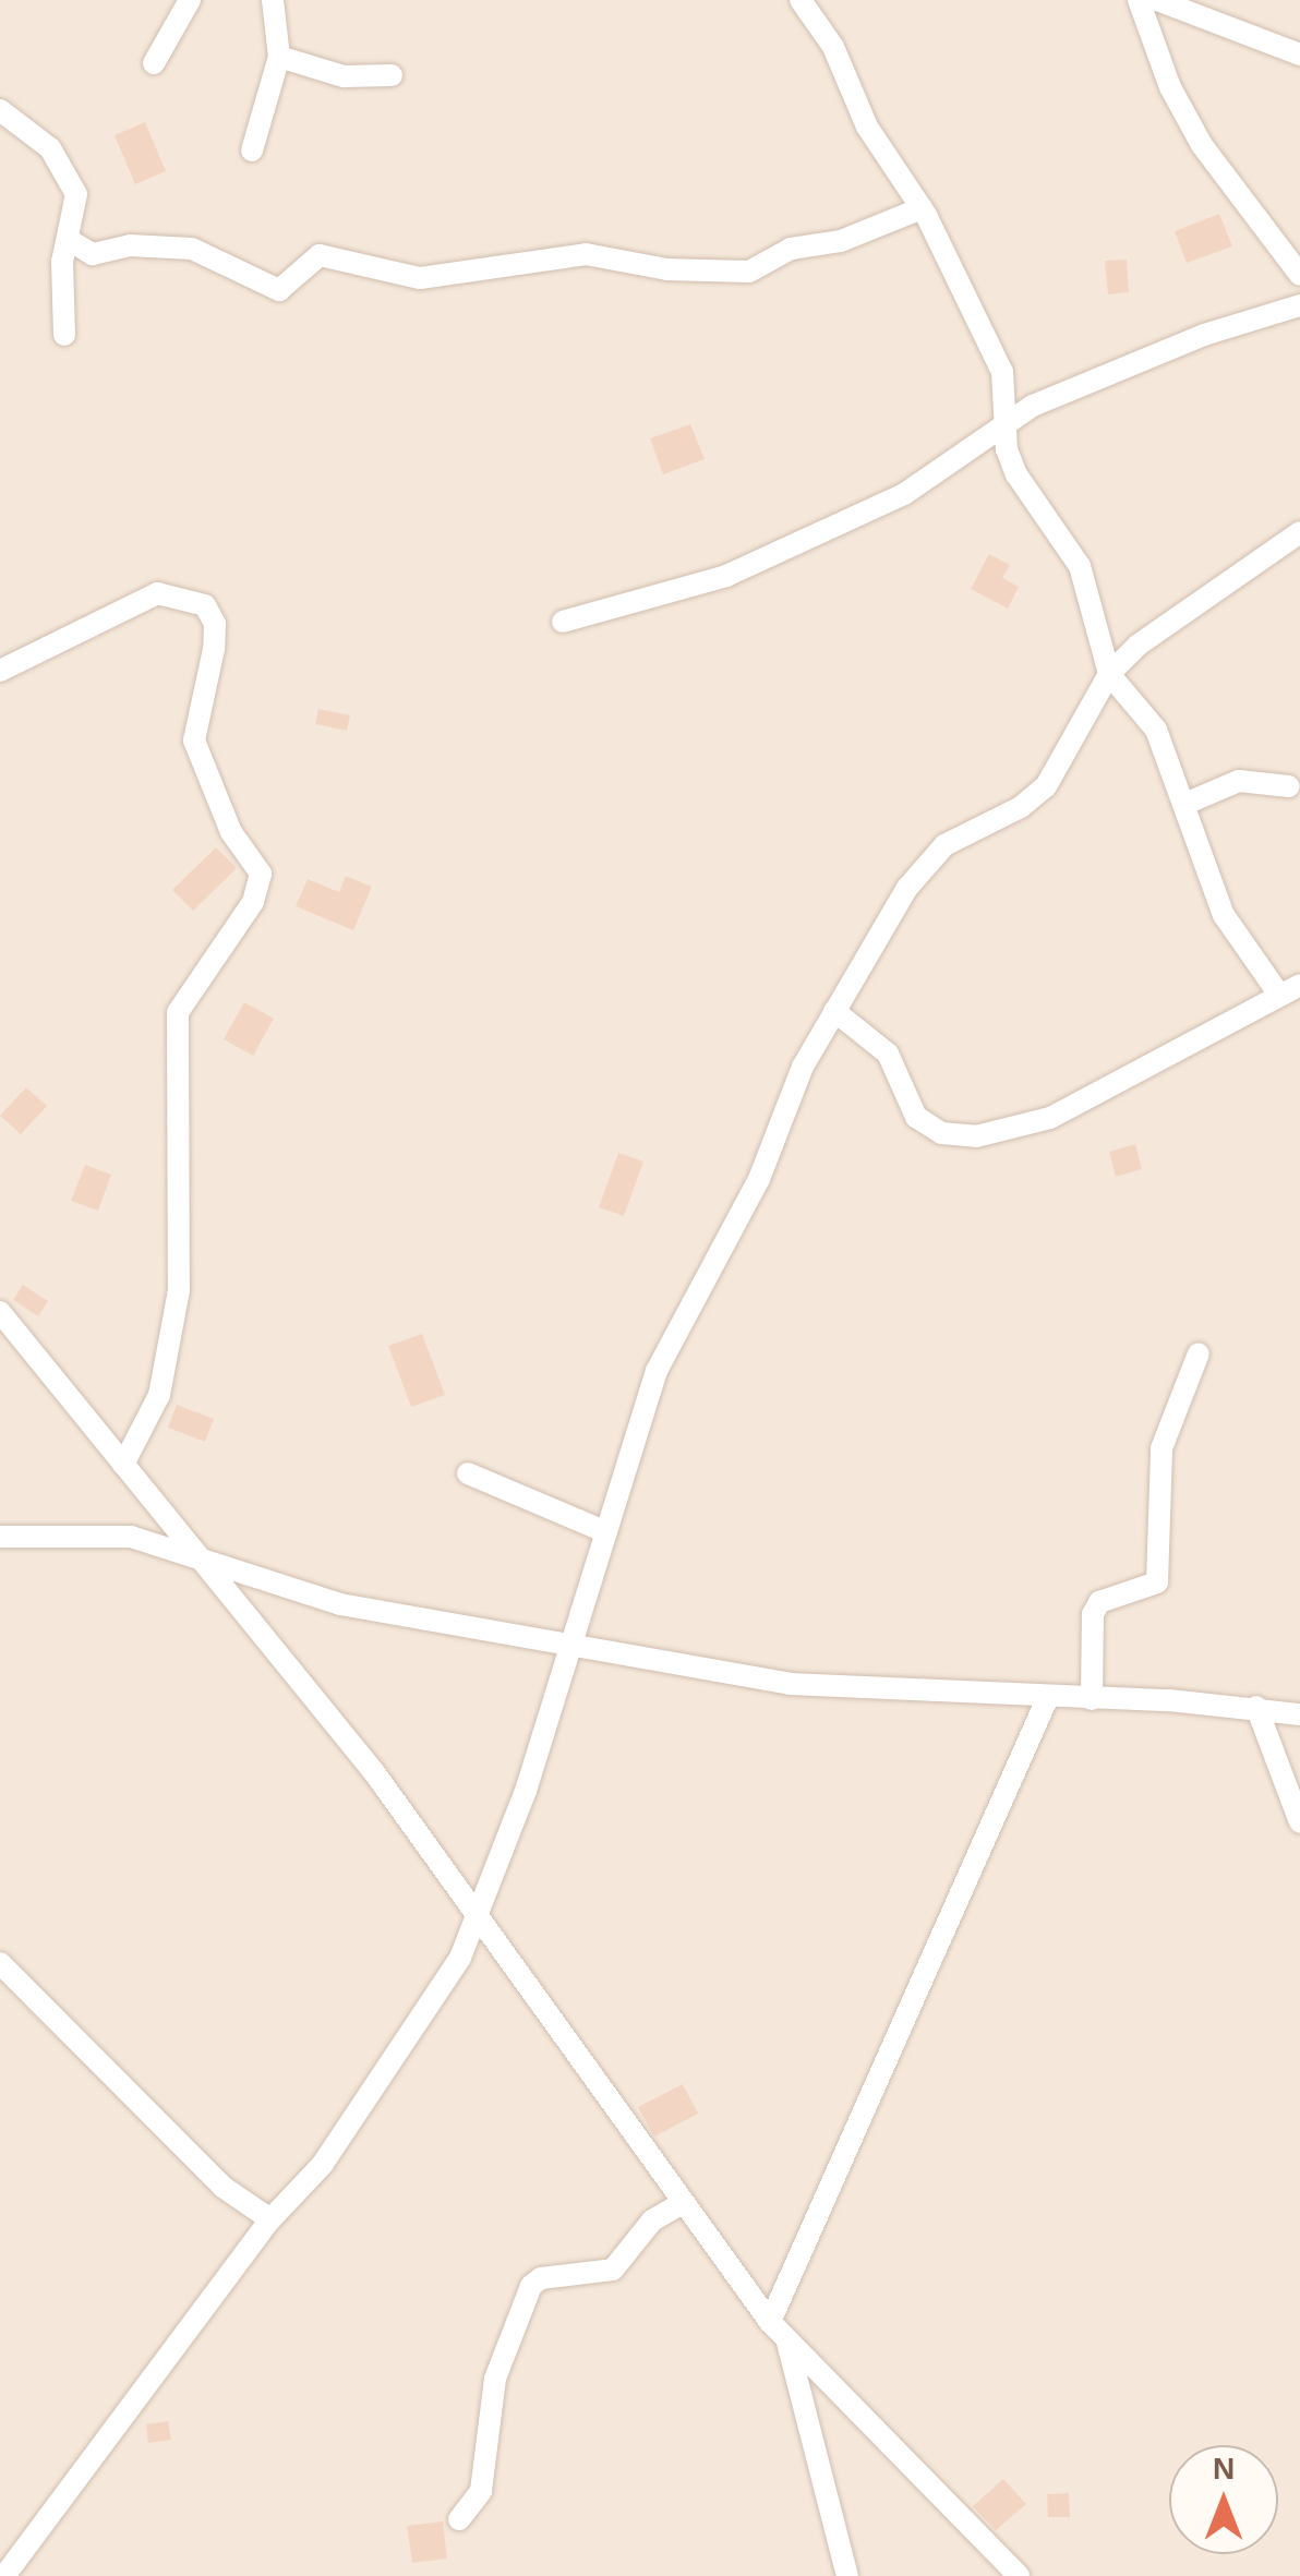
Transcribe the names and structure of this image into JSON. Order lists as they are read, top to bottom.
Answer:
{
  "north": "top"
}
